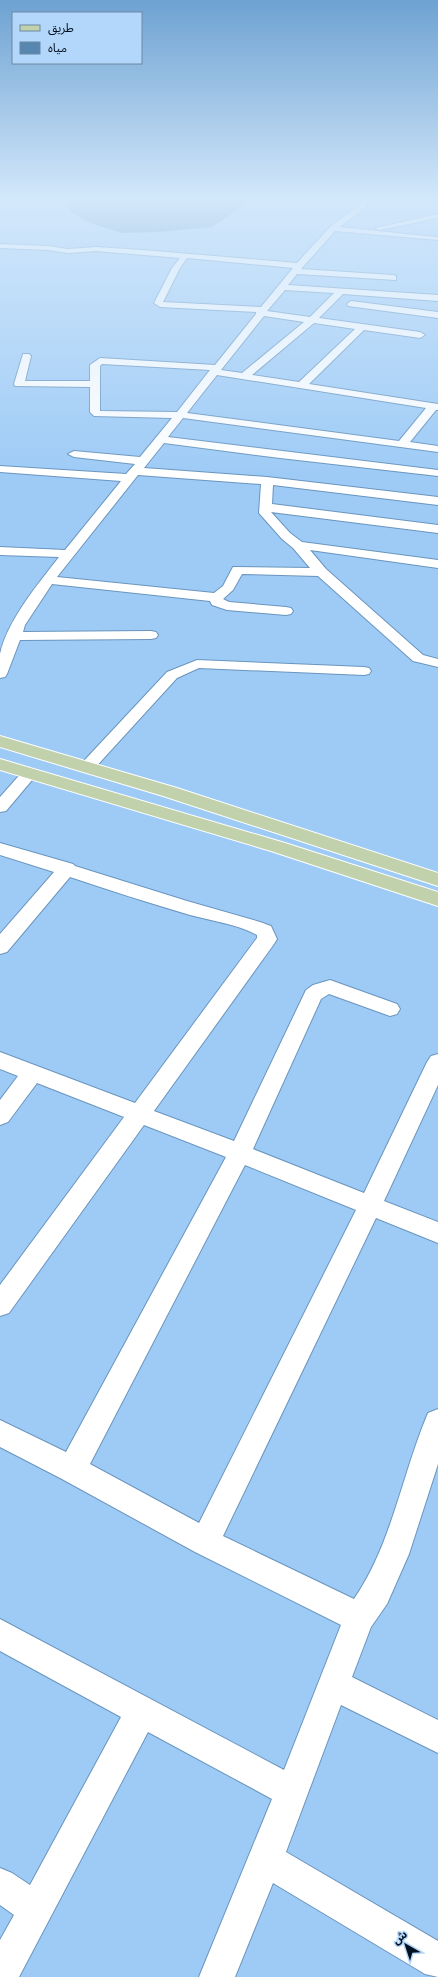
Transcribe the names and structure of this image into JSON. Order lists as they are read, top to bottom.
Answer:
{
  "legend": ["طريق", "مياه"],
  "north": "top left"
}
